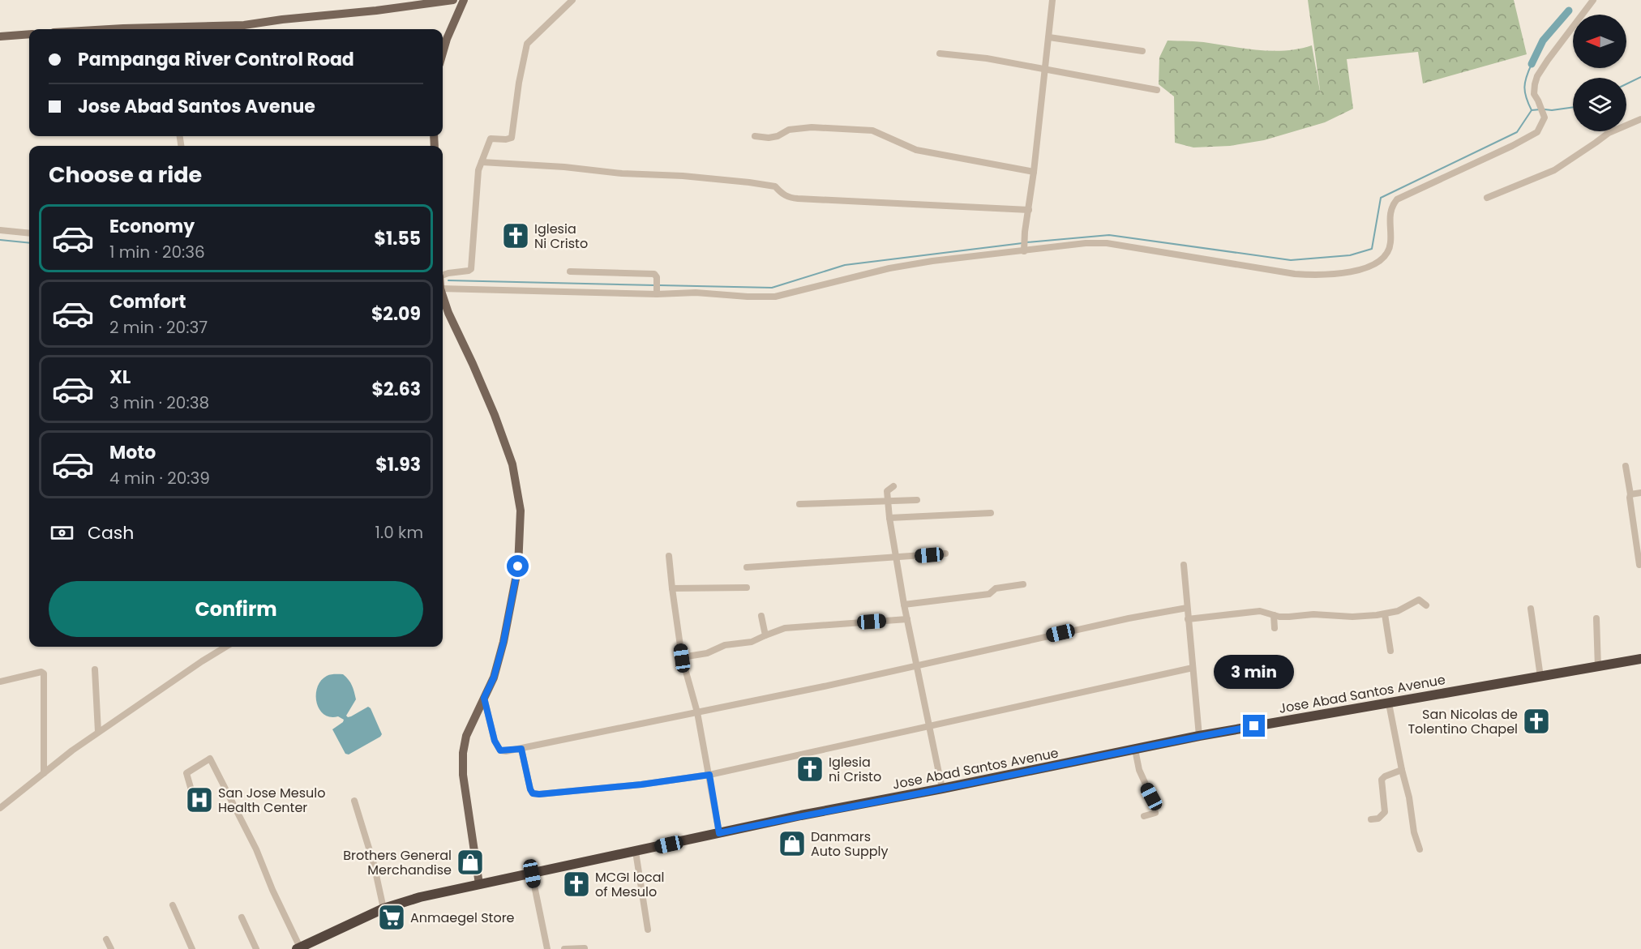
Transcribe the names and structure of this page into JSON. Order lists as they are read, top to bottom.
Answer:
{
  "streets": {
    "highway": ["Jose Abad Santos Avenue"]
  },
  "places": {
    "church": [
      "Iglesia Ni Cristo",
      "San Nicolas de Tolentino Chapel",
      "Iglesia ni Cristo",
      "MCGI local of Mesulo"
    ],
    "hospital": ["San Jose Mesulo Health Center"],
    "shop": ["Danmars Auto Supply", "Brothers General Merchandise"],
    "supermarket": ["Anmaegel Store"]
  },
  "north": "left",
  "page": {
    "banner": ["Pampanga River Control Road", "Jose Abad Santos Avenue"],
    "heading": "Choose a ride",
    "list": [
      {
        "name": "Economy",
        "note": "1 min · 20:36",
        "value": "$1.55"
      },
      {
        "name": "Comfort",
        "note": "2 min · 20:37",
        "value": "$2.09"
      },
      {
        "name": "XL",
        "note": "3 min · 20:38",
        "value": "$2.63"
      },
      {
        "name": "Moto",
        "note": "4 min · 20:39",
        "value": "$1.93"
      }
    ],
    "pay": ["Cash", "1.0 km"],
    "buttons": "Confirm",
    "bubble": "3 min"
  }
}
